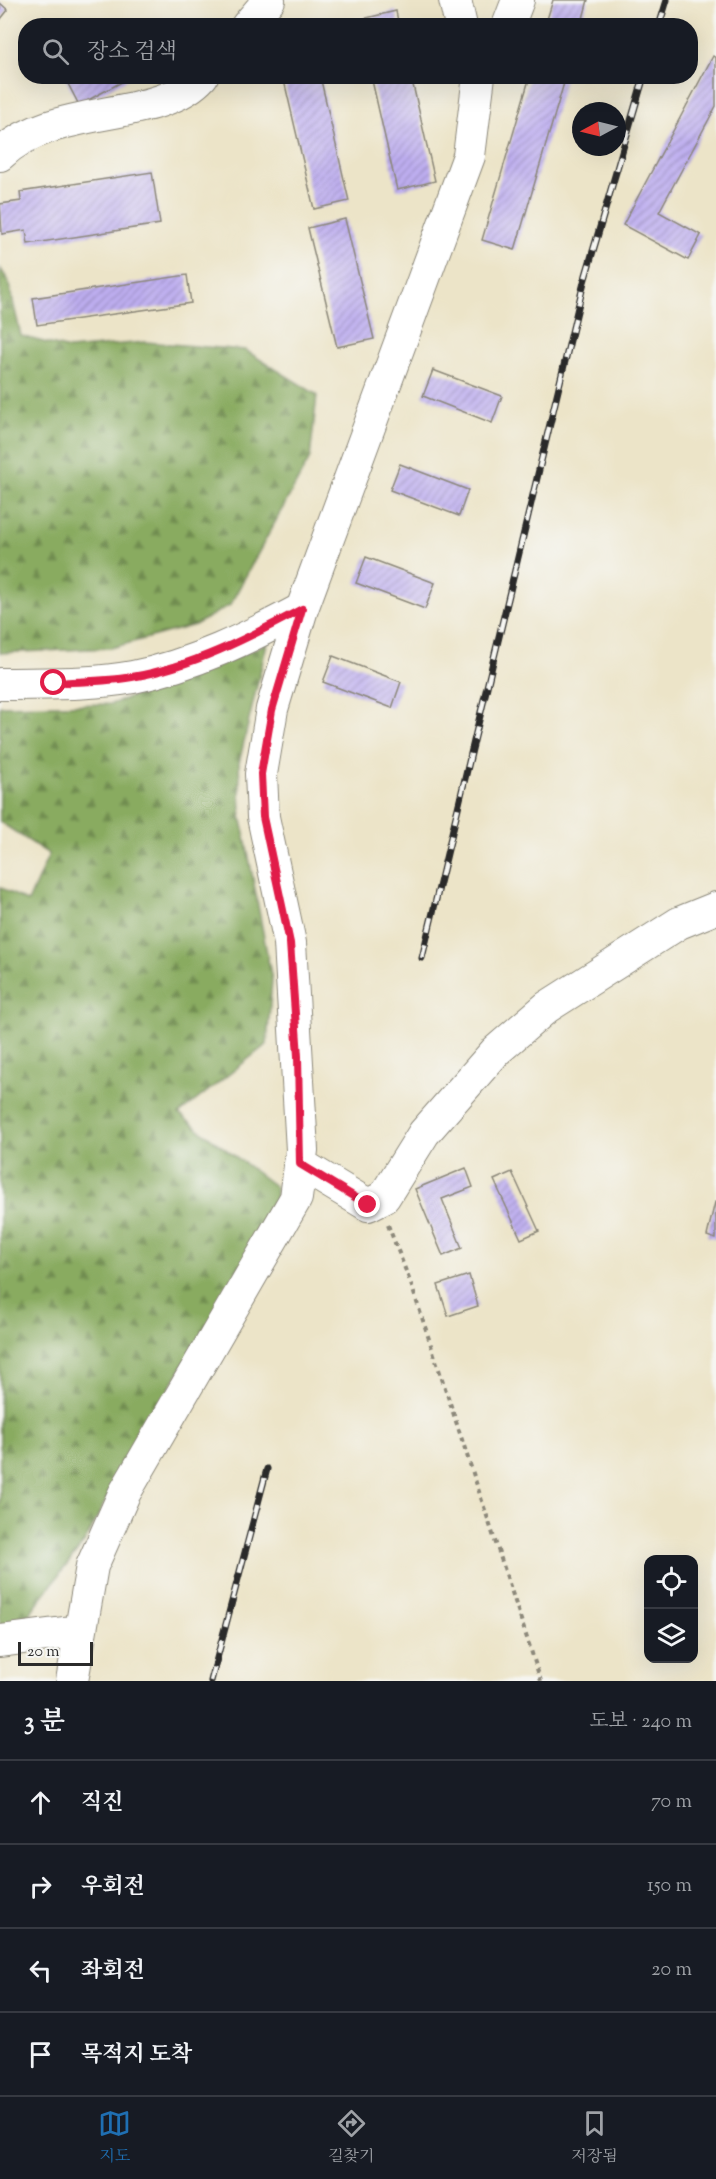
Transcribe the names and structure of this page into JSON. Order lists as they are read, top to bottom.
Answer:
{
  "scale_bar": "20 m",
  "north": "left",
  "page": {
    "search": "장소 검색",
    "scale": "20 m",
    "heading": ["3 분", "도보 · 240 m"],
    "list": [
      ["직진", "70 m"],
      ["우회전", "150 m"],
      ["좌회전", "20 m"],
      "목적지 도착"
    ],
    "nav": ["지도", "길찾기", "저장됨"]
  }
}
